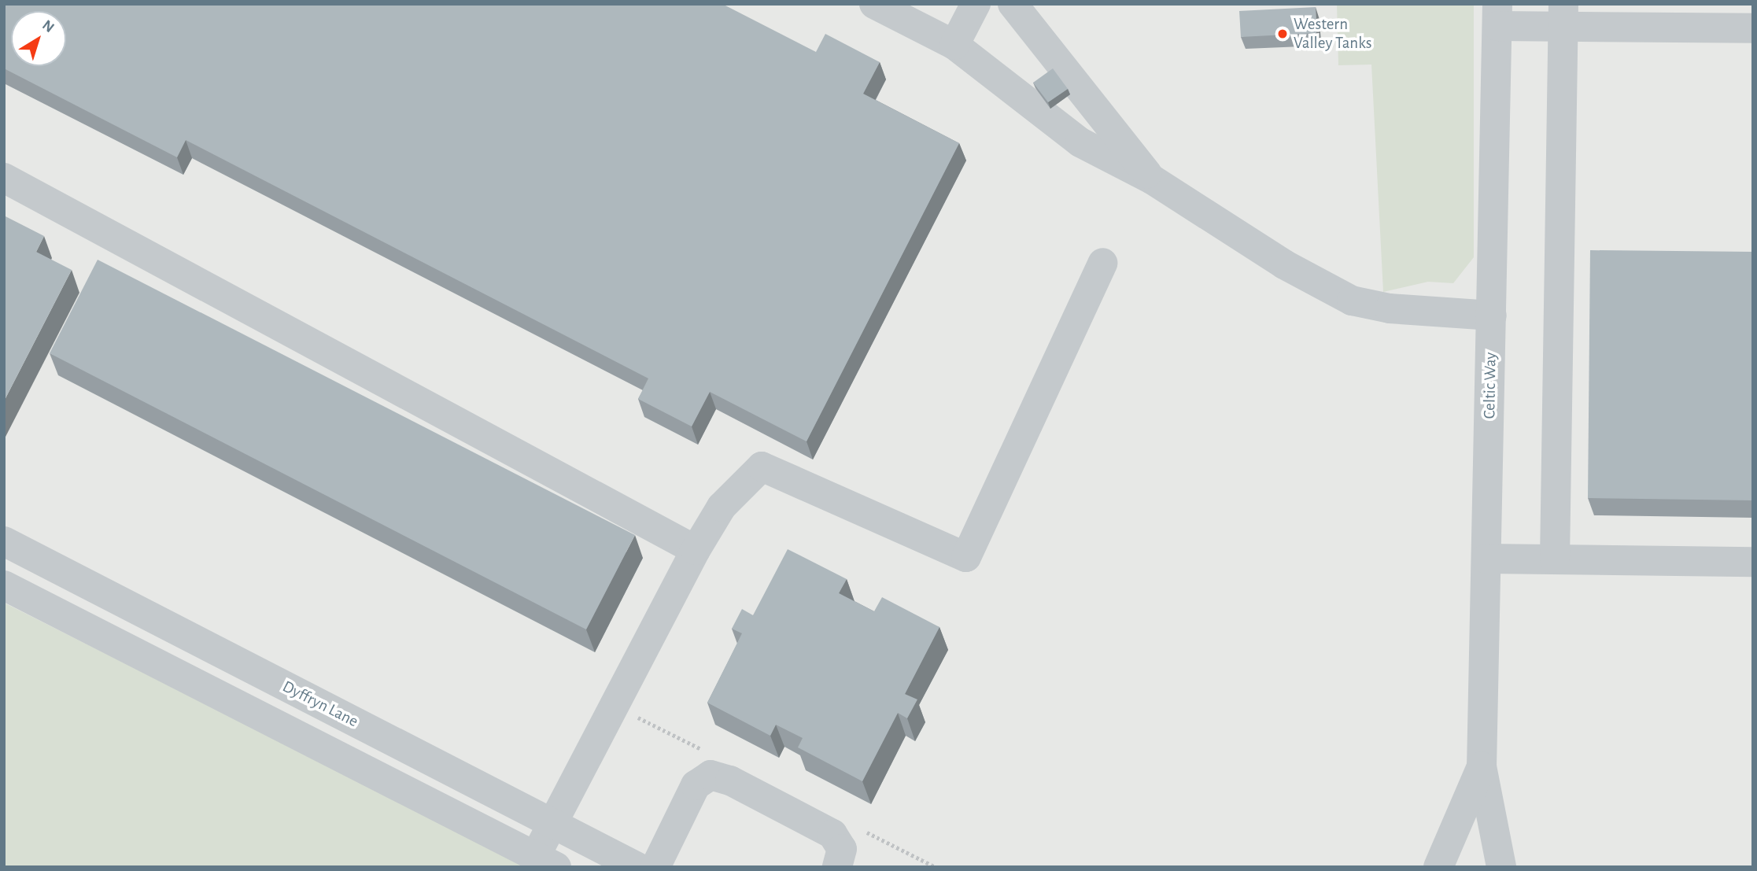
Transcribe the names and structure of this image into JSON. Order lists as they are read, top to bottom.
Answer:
{
  "streets": {
    "street": ["Celtic Way", "Dyffryn Lane"]
  },
  "places": ["Western Valley Tanks"],
  "north": "top right"
}
